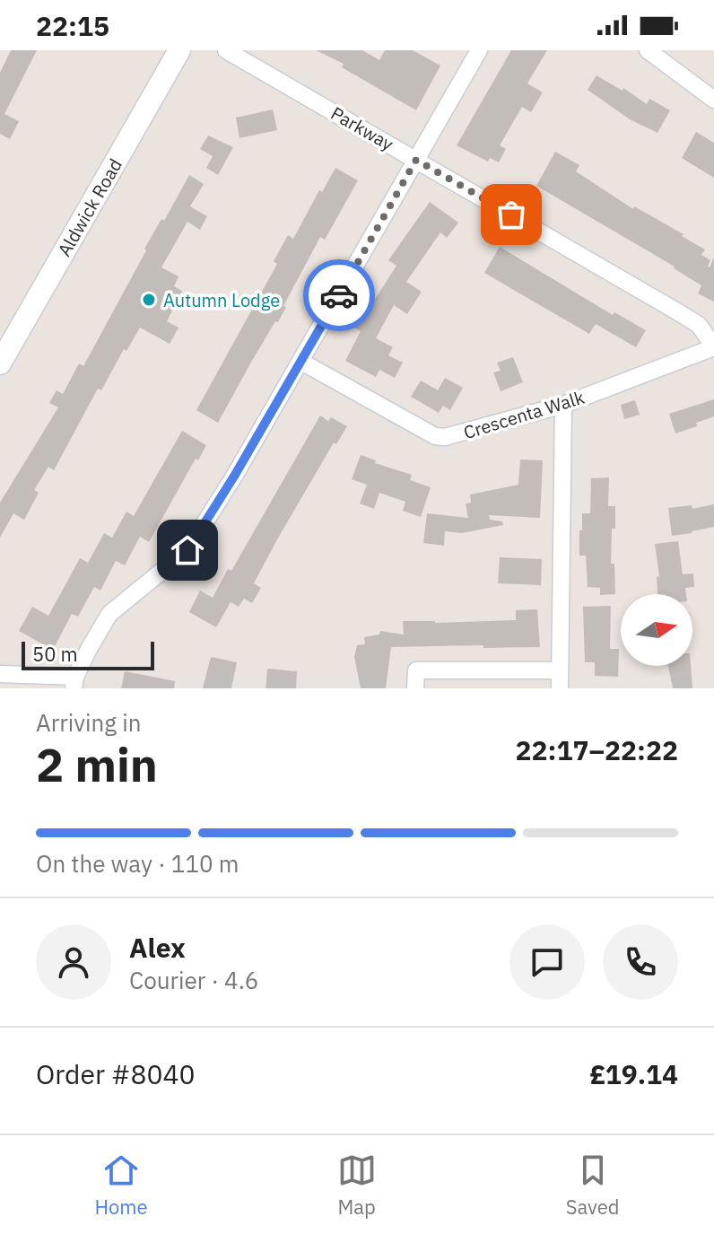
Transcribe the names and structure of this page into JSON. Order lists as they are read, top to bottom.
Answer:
{
  "streets": {
    "main road": ["Aldwick Road"],
    "street": ["Parkway", "Crescenta Walk"]
  },
  "crossings": [
    ["Parkway", "Crescenta Walk"]
  ],
  "places": ["Autumn Lodge"],
  "scale_bar": "50 m",
  "north": "right",
  "page": {
    "status": "22:15",
    "scale": "50 m",
    "heading": ["2 min", "Arriving in", "22:17–22:22"],
    "panel": [
      "Alex",
      "Courier · 4.6",
      "Order #8040",
      "£19.14"
    ],
    "bar": "On the way · 110 m",
    "tabs": ["Home", "Map", "Saved"]
  }
}
